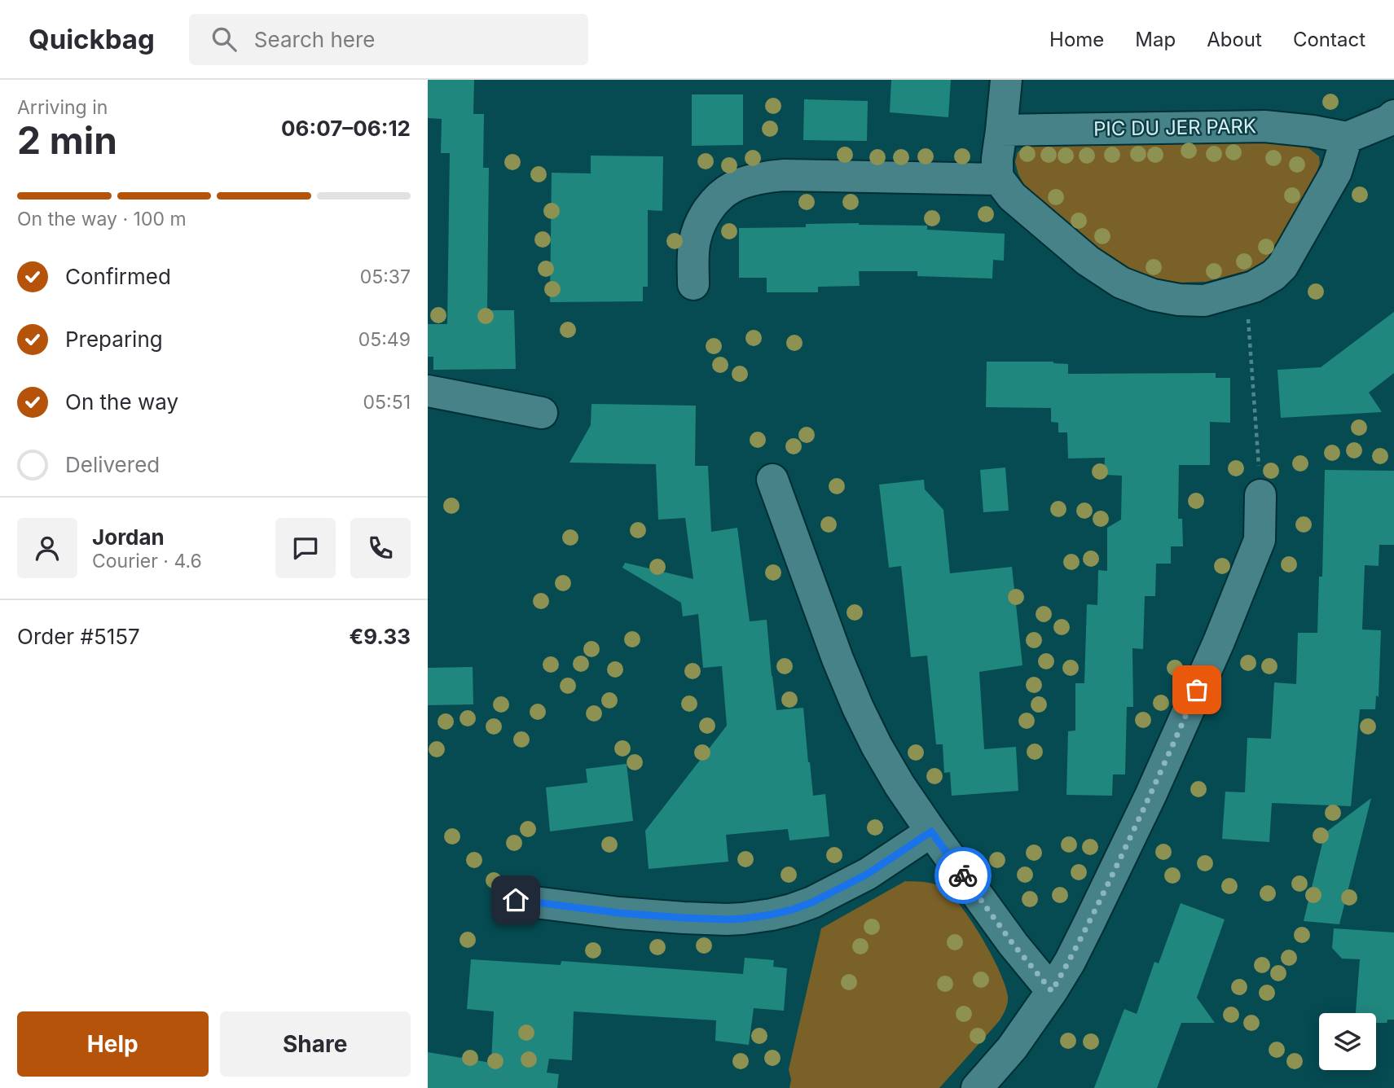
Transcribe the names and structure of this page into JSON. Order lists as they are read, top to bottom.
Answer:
{
  "streets": {
    "street": ["PIC DU JER PARK"]
  },
  "page": {
    "header": "Quickbag",
    "search": "Search here",
    "nav": [
      "Home",
      "Map",
      "About",
      "Contact"
    ],
    "heading": ["2 min", "Arriving in", "06:07–06:12"],
    "panel": [
      "Jordan",
      "Courier · 4.6",
      "Order #5157",
      "€9.33"
    ],
    "bar": "On the way · 100 m",
    "list": [
      ["Confirmed", "05:37"],
      ["Preparing", "05:49"],
      ["On the way", "05:51"],
      "Delivered"
    ],
    "buttons": ["Help", "Share"]
  }
}
